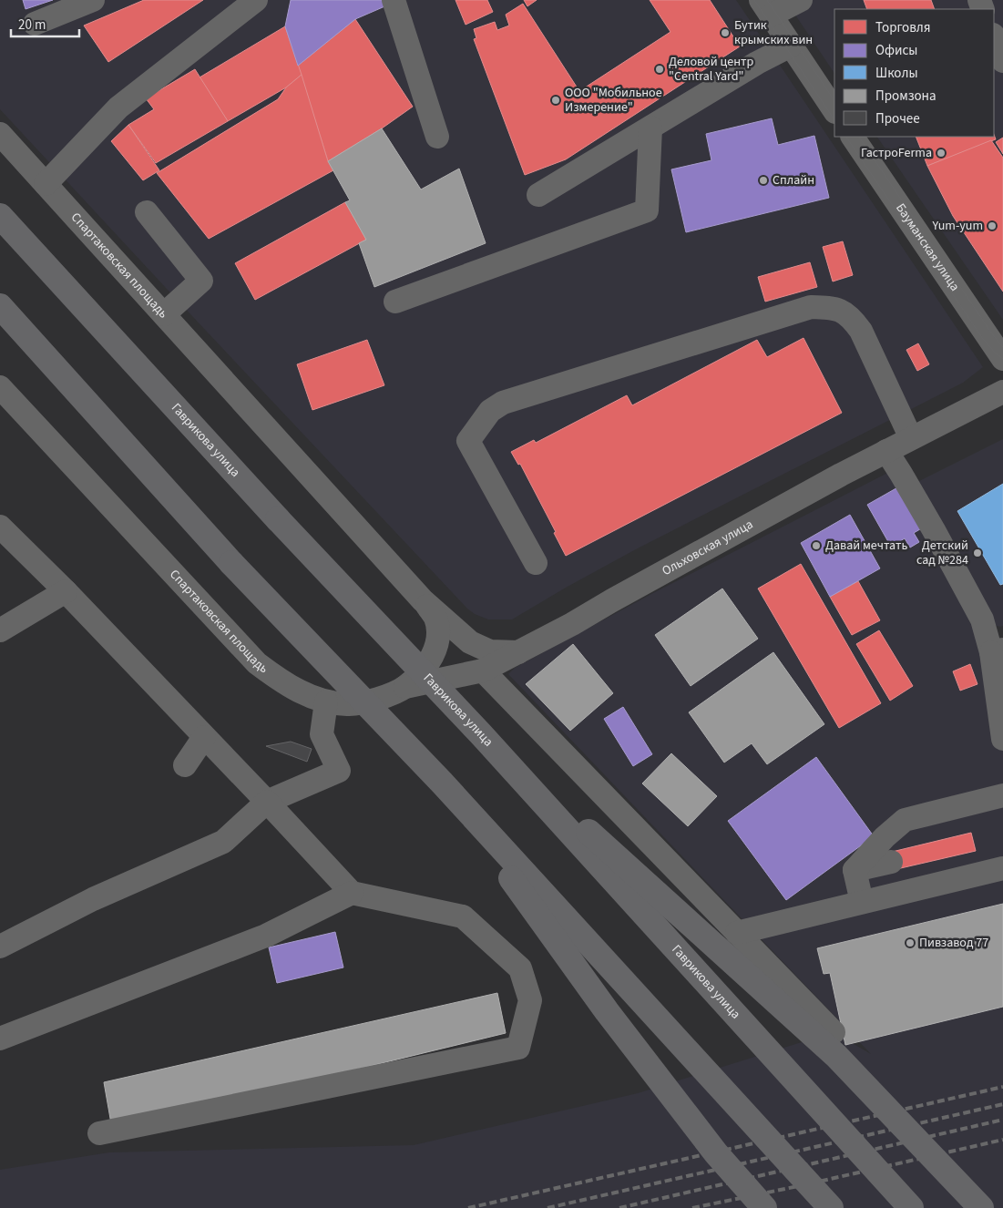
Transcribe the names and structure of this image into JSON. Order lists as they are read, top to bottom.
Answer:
{
  "streets": {
    "main road": ["Гаврикова улица"],
    "street": ["Бауманская улица", "Спартаковская площадь", "Ольховская улица"]
  },
  "crossings": [
    ["Спартаковская площадь", "Ольховская улица"]
  ],
  "places": [
    "Бутик крымских вин",
    "Деловой центр \"Central Yard\"",
    "ООО \"Мобильное Измерение\"",
    "ГастроFerma",
    "Сплайн",
    "Yum-yum",
    "Давай мечтать",
    "Детский сад №284",
    "Пивзавод 77"
  ],
  "legend": [
    "Торговля",
    "Офисы",
    "Школы",
    "Промзона",
    "Прочее"
  ],
  "scale_bar": "20 m"
}
